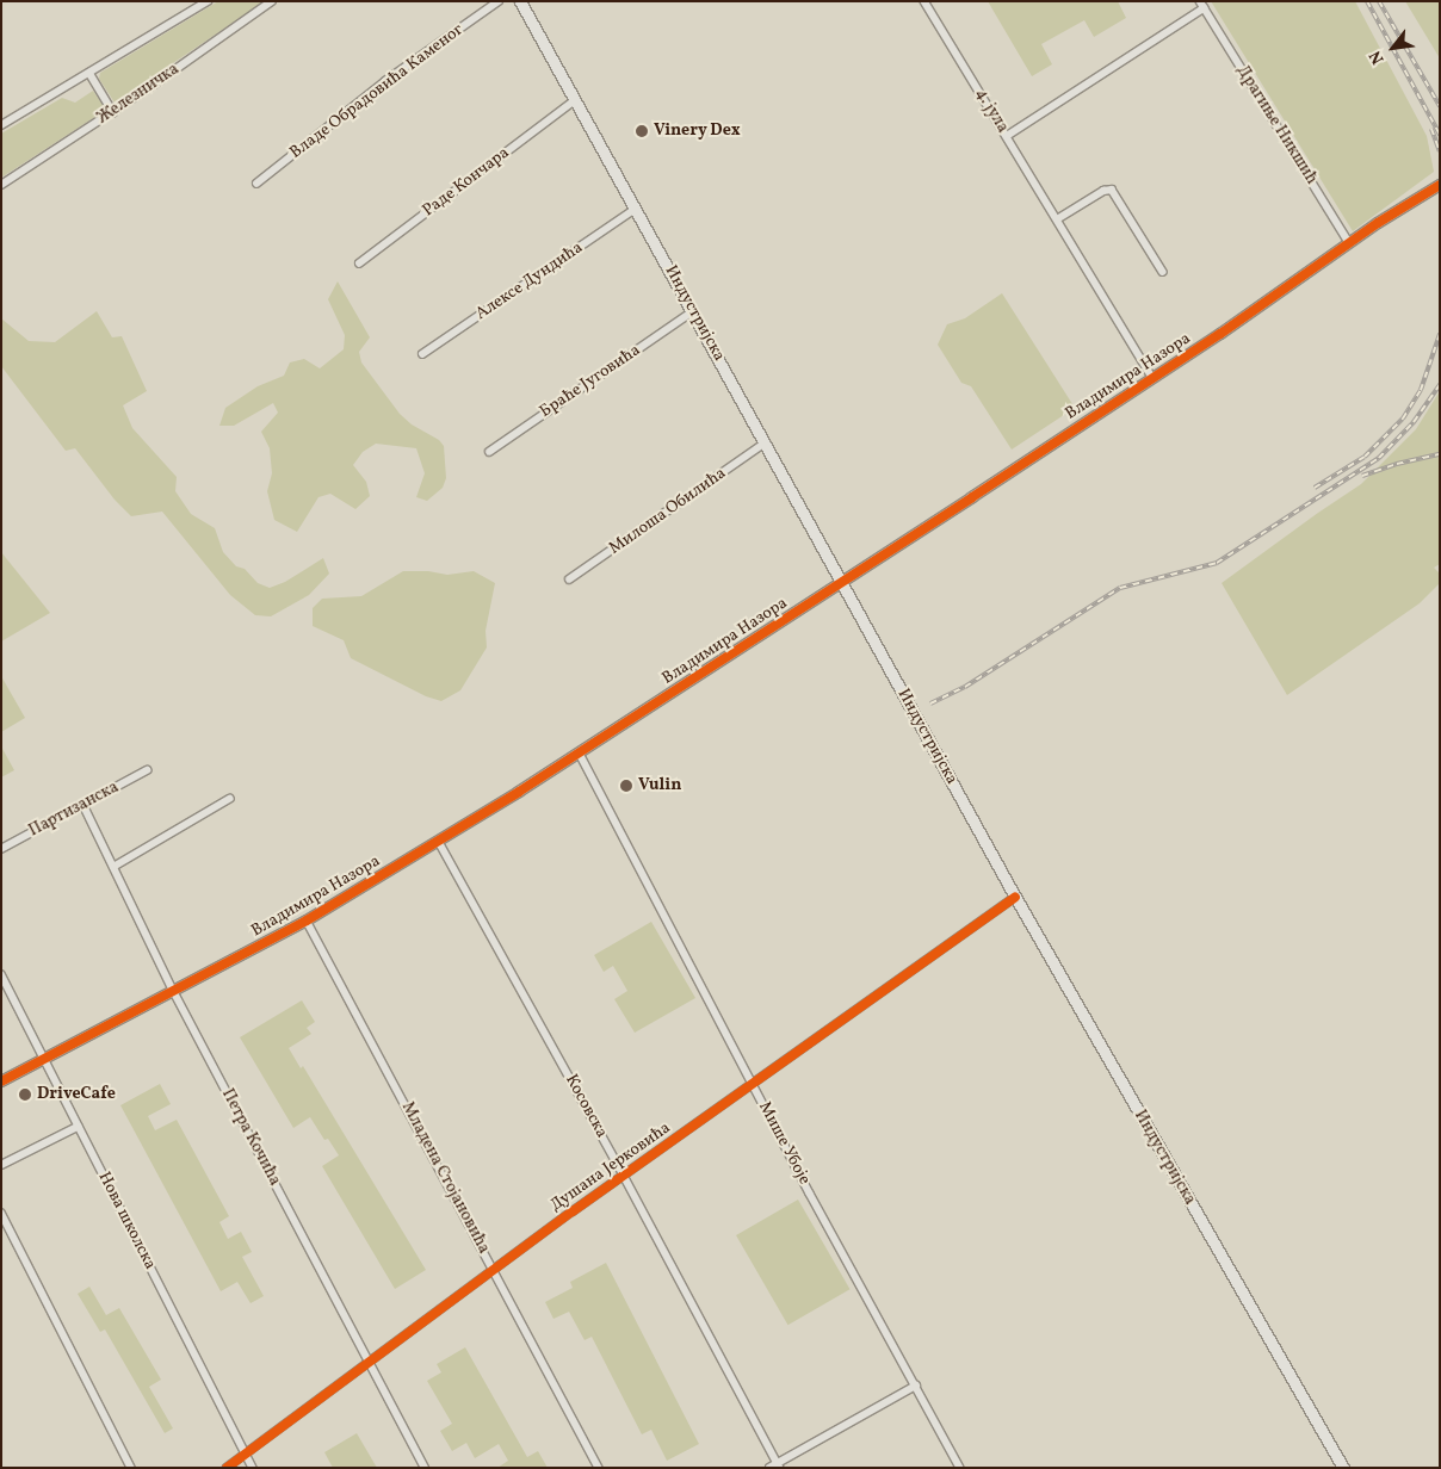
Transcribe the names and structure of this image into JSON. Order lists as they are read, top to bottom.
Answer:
{
  "streets": {
    "main road": ["Индустријска"],
    "street": [
      "Владе Обрадовића Каменог",
      "Железничка",
      "4. јула",
      "Драгиње Никшић",
      "Раде Кончара",
      "Алексе Дундића",
      "Владимира Назора",
      "Браће Југовића",
      "Милоша Обилића",
      "Партизанска",
      "Косовска",
      "Петра Кочића",
      "Мише Убоје",
      "Душана Јерковића",
      "Младена Стојановића",
      "Нова школска"
    ]
  },
  "crossings": [
    ["4. јула", "Драгиње Никшић"],
    ["4. јула", "Владимира Назора"],
    ["Драгиње Никшић", "Владимира Назора"],
    ["Раде Кончара", "Индустријска"],
    ["Алексе Дундића", "Индустријска"],
    ["Индустријска", "Владимира Назора"],
    ["Индустријска", "Браће Југовића"],
    ["Индустријска", "Милоша Обилића"],
    ["Индустријска", "Душана Јерковића"],
    ["Владимира Назора", "Косовска"],
    ["Владимира Назора", "Петра Кочића"],
    ["Владимира Назора", "Мише Убоје"],
    ["Владимира Назора", "Младена Стојановића"],
    ["Владимира Назора", "Нова школска"],
    ["Партизанска", "Петра Кочића"],
    ["Косовска", "Душана Јерковића"],
    ["Петра Кочића", "Душана Јерковића"],
    ["Мише Убоје", "Душана Јерковића"],
    ["Душана Јерковића", "Младена Стојановића"],
    ["Душана Јерковића", "Нова школска"]
  ],
  "places": ["Vinery Dex", "Vulin", "DriveCafe"],
  "north": "bottom left"
}
